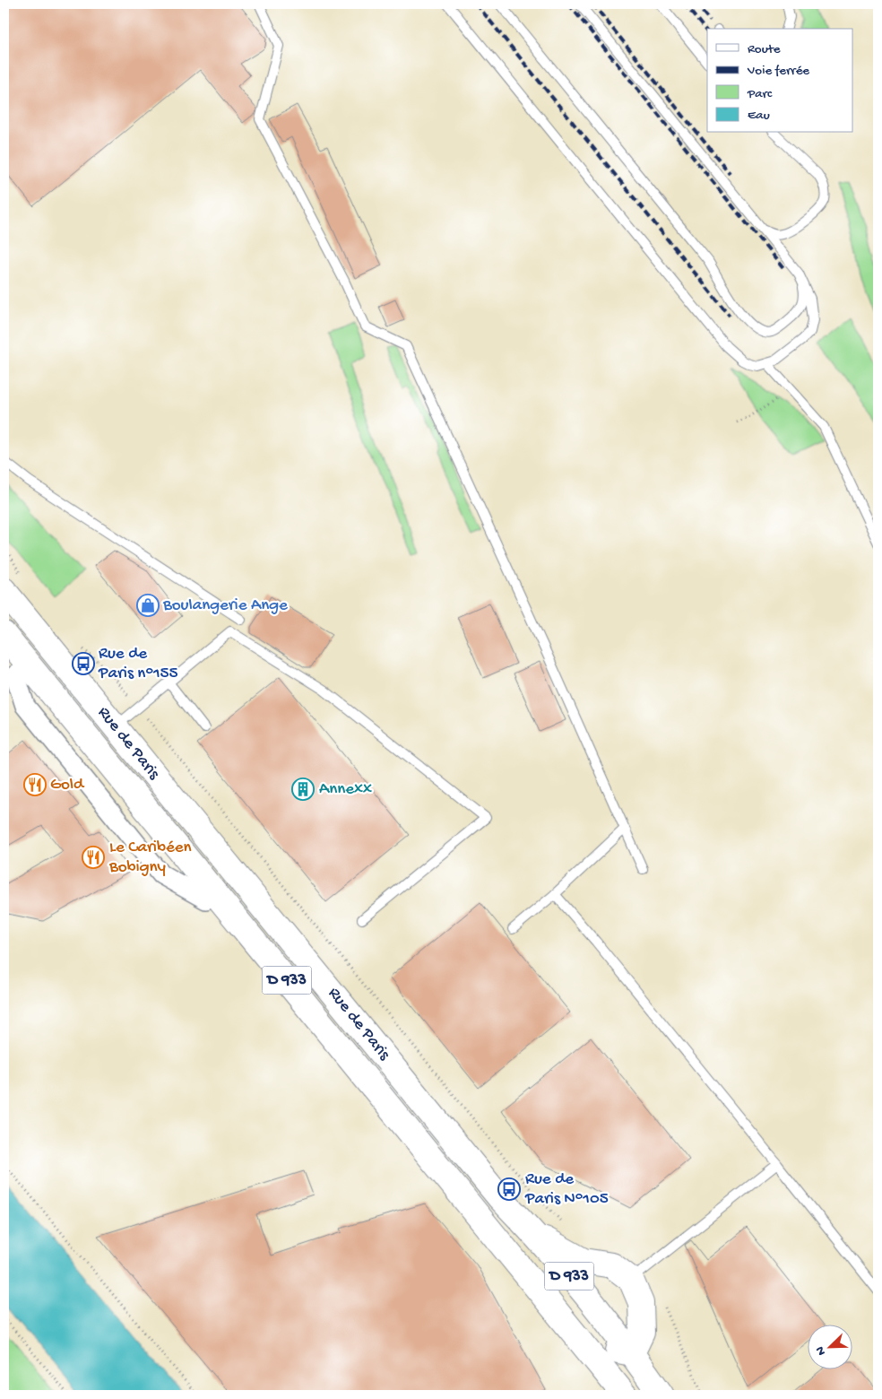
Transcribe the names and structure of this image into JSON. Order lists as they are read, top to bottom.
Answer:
{
  "streets": {
    "main road": ["Rue de Paris", "D 933"]
  },
  "places": {
    "shop": ["Boulangerie Ange"],
    "bus stop": ["Rue de Paris n°155", "Rue de Paris N°105"],
    "restaurant": ["Gold", "Le Caribéen Bobigny"],
    "building": ["Annexx"]
  },
  "legend": [
    "Route",
    "Voie ferrée",
    "Parc",
    "Eau"
  ],
  "north": "bottom left"
}
